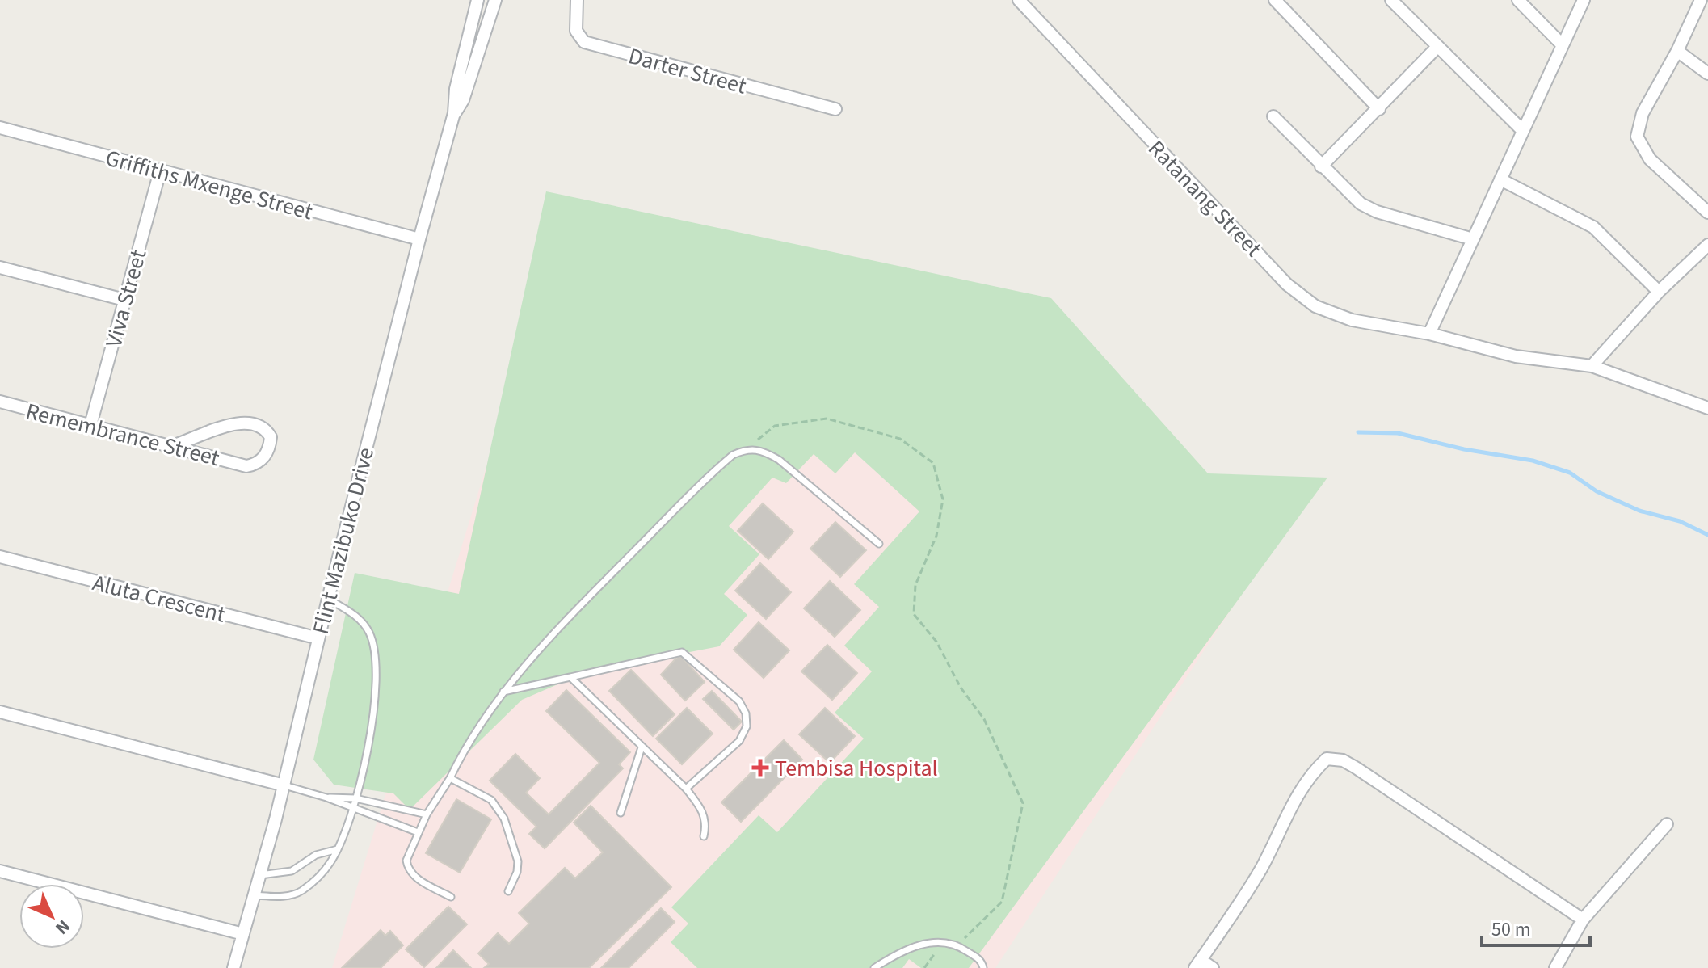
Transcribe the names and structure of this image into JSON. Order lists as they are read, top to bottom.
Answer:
{
  "streets": {
    "street": [
      "Darter Street",
      "Griffiths Mxenge Street",
      "Ratanang Street",
      "Viva Street",
      "Remembrance Street",
      "Flint Mazibuko Drive",
      "Aluta Crescent"
    ]
  },
  "crossings": [
    ["Griffiths Mxenge Street", "Viva Street"],
    ["Griffiths Mxenge Street", "Flint Mazibuko Drive"],
    ["Viva Street", "Remembrance Street"],
    ["Flint Mazibuko Drive", "Aluta Crescent"]
  ],
  "places": {
    "health": ["Tembisa Hospital"]
  },
  "scale_bar": "50 m",
  "north": "bottom right"
}
